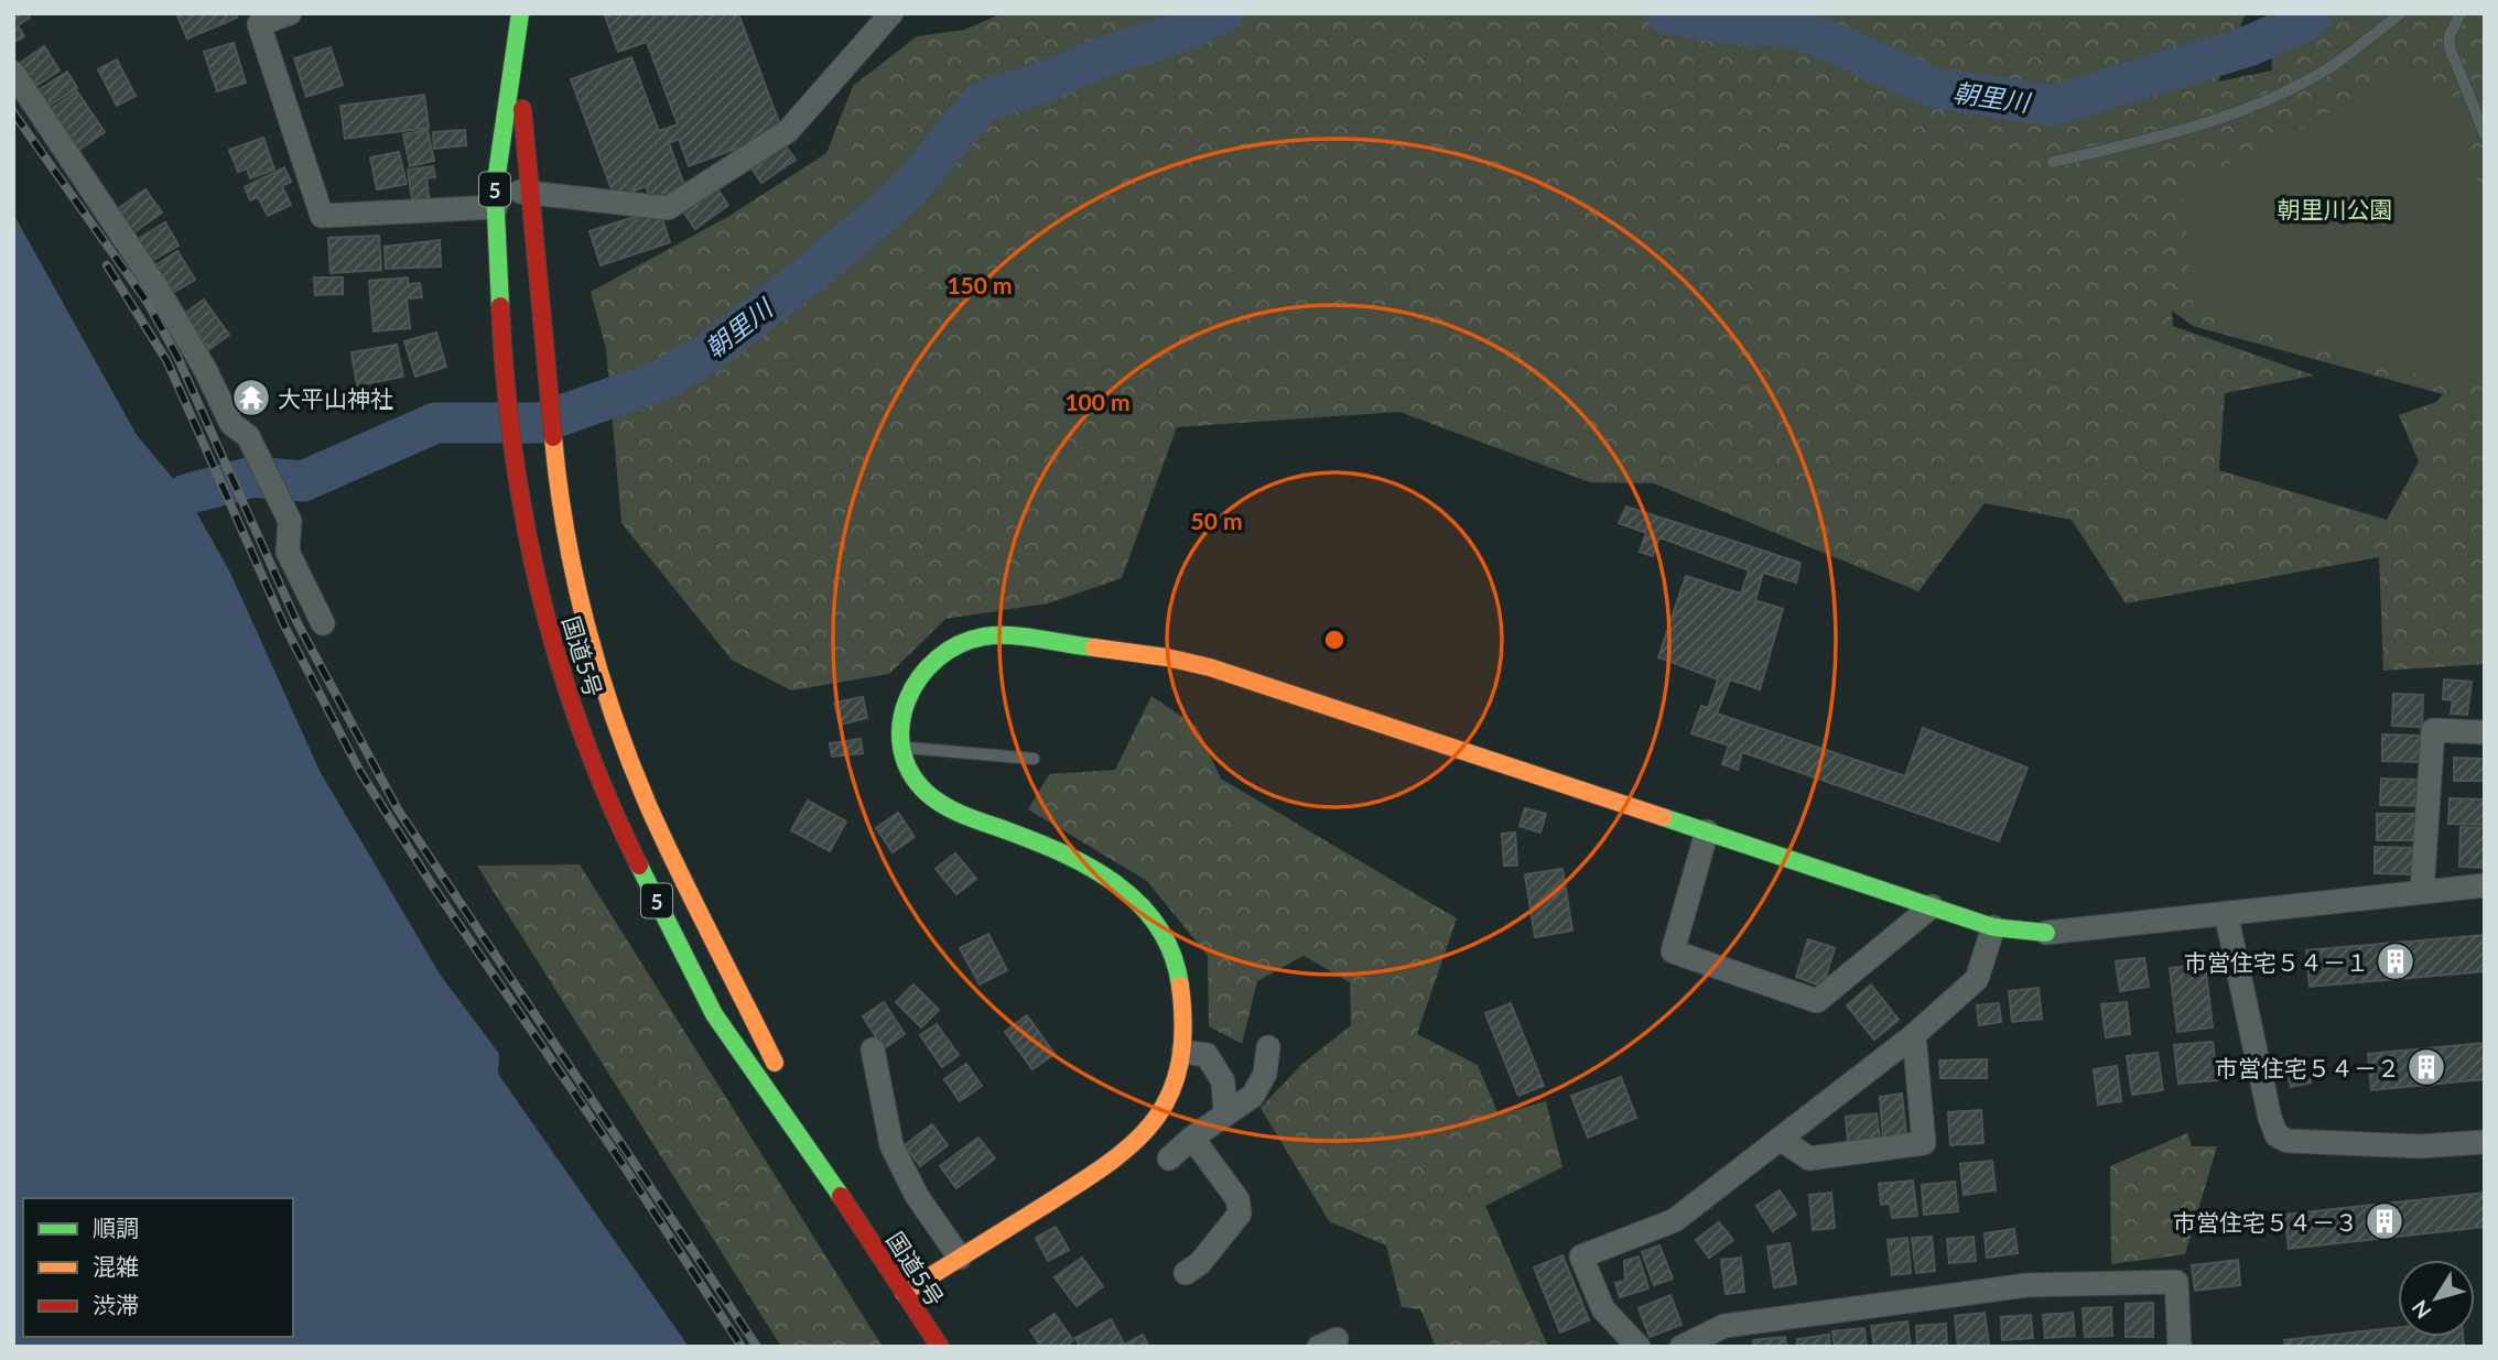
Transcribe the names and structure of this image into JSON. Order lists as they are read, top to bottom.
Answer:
{
  "streets": {
    "main road": ["5", "国道5号"]
  },
  "water": ["朝里川"],
  "parks": ["朝里川公園"],
  "places": {
    "temple": ["大平山神社"],
    "building": ["市営住宅５４－１", "市営住宅５４－２", "市営住宅５４－３"]
  },
  "legend": ["順調", "混雑", "渋滞"],
  "north": "bottom left",
  "rings": ["150 m", "100 m", "50 m"]
}
